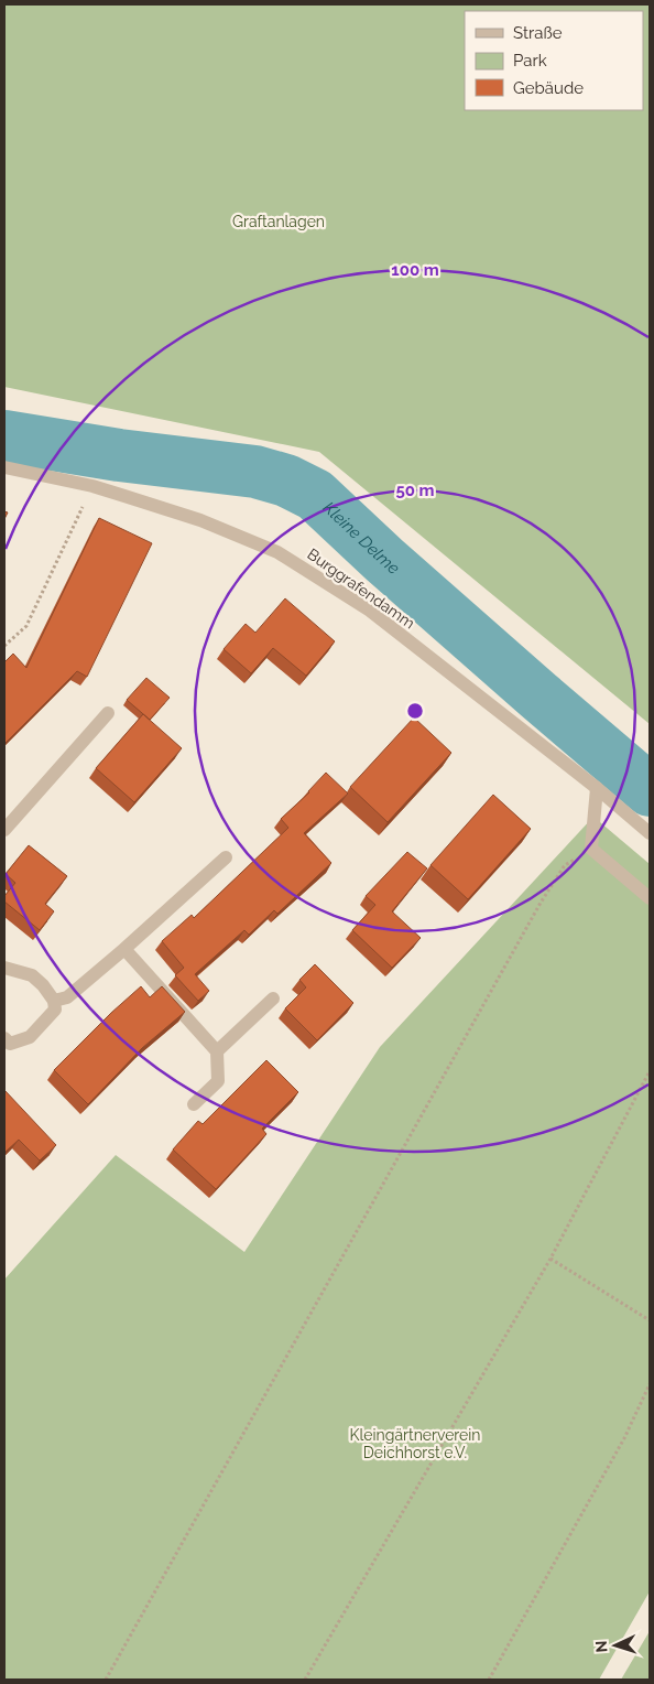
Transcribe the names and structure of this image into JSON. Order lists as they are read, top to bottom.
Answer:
{
  "streets": {
    "street": ["Burggrafendamm"]
  },
  "water": ["Kleine Delme"],
  "parks": ["Graftanlagen", "Kleingärtnerverein Deichhorst e.V."],
  "legend": ["Straße", "Park", "Gebäude"],
  "north": "left",
  "rings": ["100 m", "50 m"]
}
